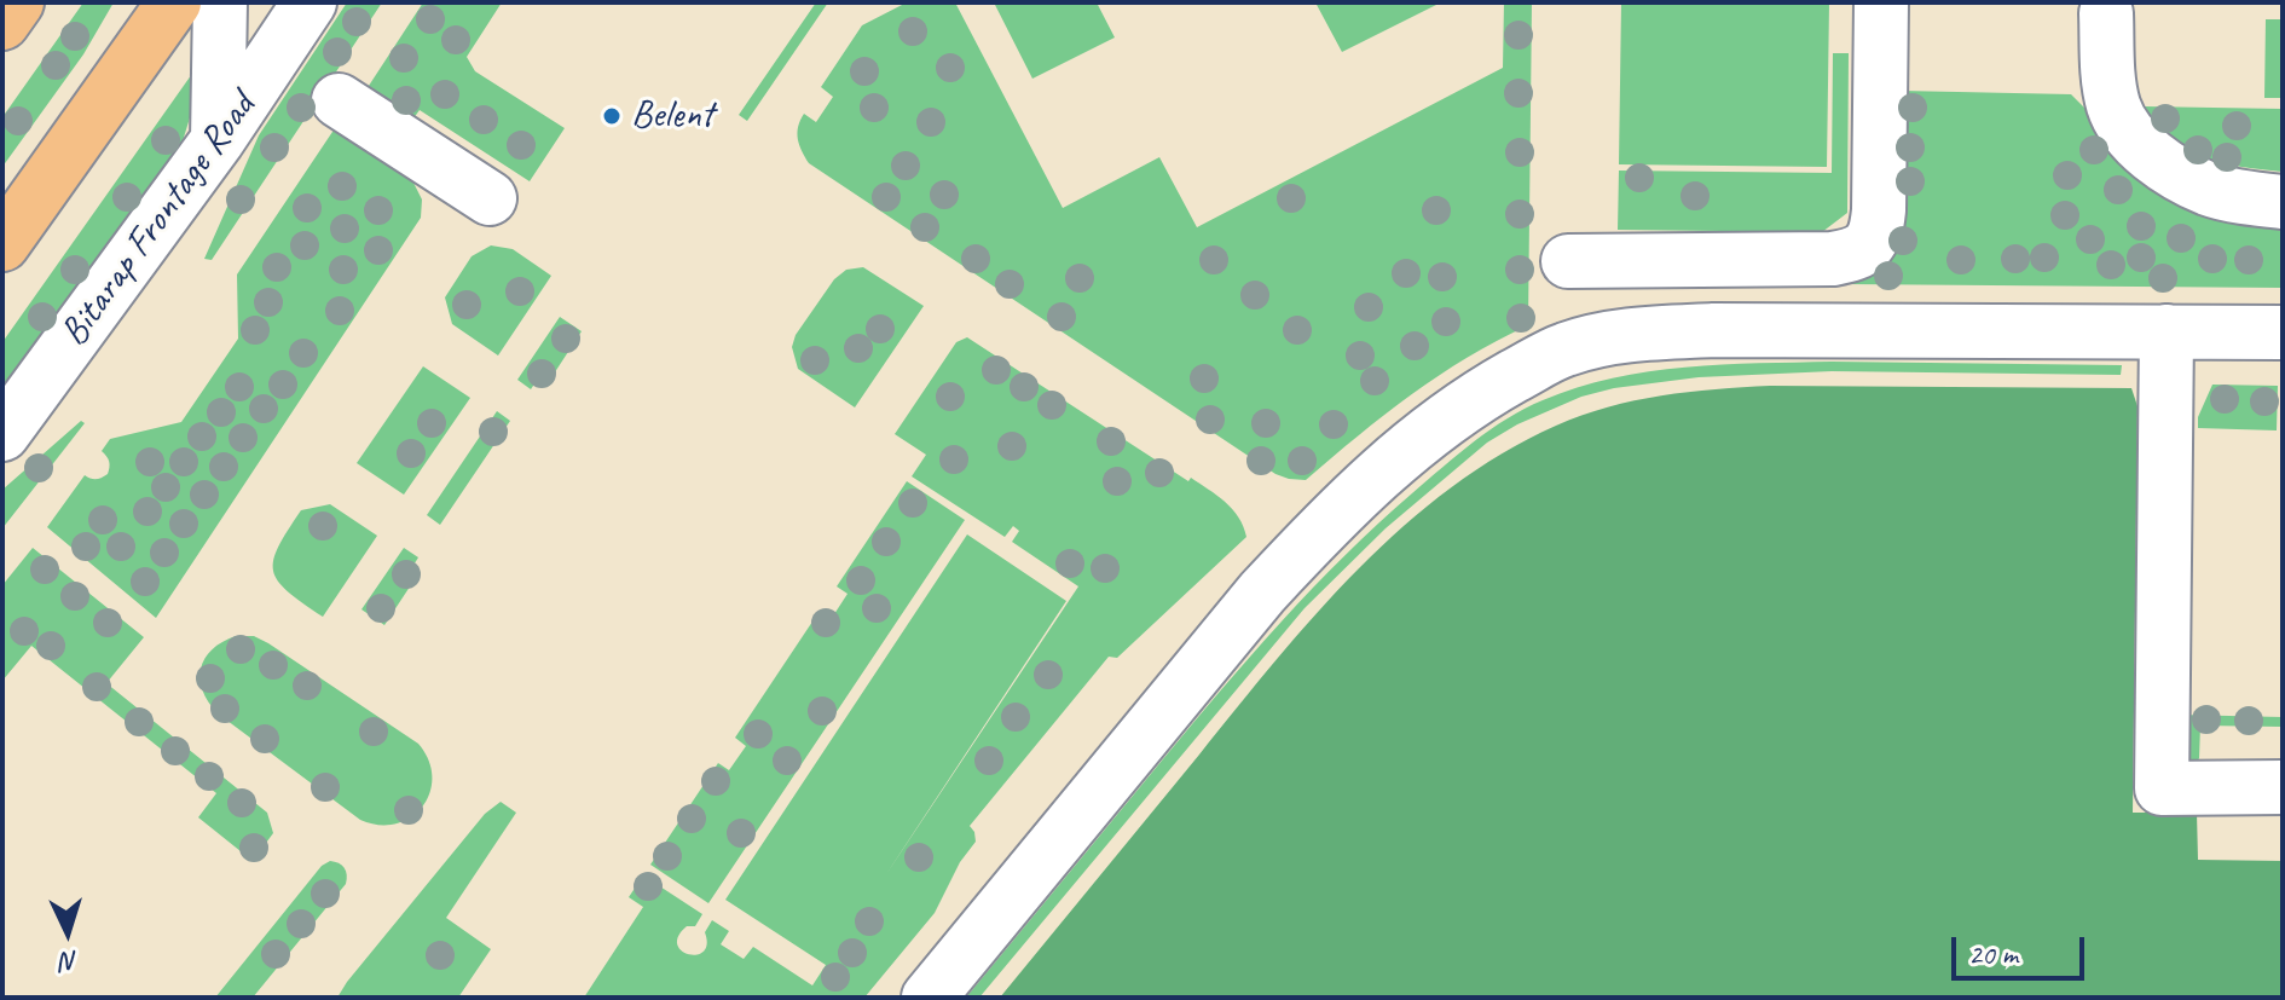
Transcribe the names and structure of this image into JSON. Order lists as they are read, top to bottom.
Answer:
{
  "streets": {
    "street": ["Bitarap Frontage Road"]
  },
  "places": ["Belent"],
  "scale_bar": "20 m",
  "north": "bottom"
}
